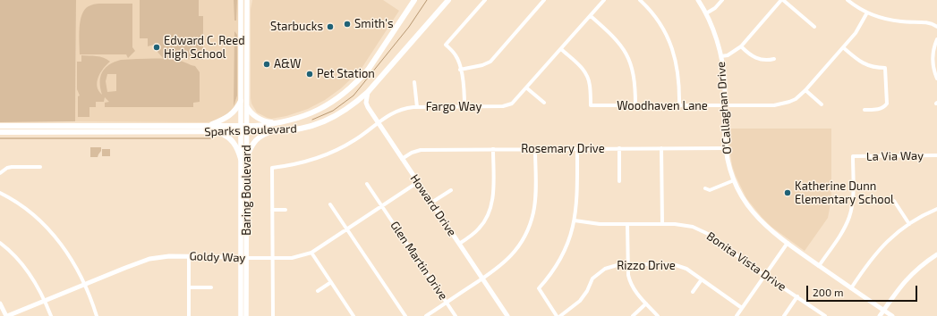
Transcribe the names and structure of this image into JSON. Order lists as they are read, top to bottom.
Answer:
{
  "streets": {
    "main road": ["Sparks Boulevard", "Baring Boulevard"],
    "street": [
      "Woodhaven Lane",
      "Fargo Way",
      "O'Callaghan Drive",
      "Rosemary Drive",
      "La Via Way",
      "Howard Drive",
      "Goldy Way",
      "Glen Martin Drive",
      "Bonita Vista Drive",
      "Rizzo Drive"
    ]
  },
  "crossings": [
    ["Woodhaven Lane", "Fargo Way"],
    ["Woodhaven Lane", "O'Callaghan Drive"],
    ["Fargo Way", "Howard Drive"],
    ["O'Callaghan Drive", "Rosemary Drive"],
    ["O'Callaghan Drive", "La Via Way"],
    ["Sparks Boulevard", "Baring Boulevard"],
    ["Sparks Boulevard", "Howard Drive"],
    ["Rosemary Drive", "Howard Drive"],
    ["Baring Boulevard", "Goldy Way"],
    ["Howard Drive", "Goldy Way"],
    ["Goldy Way", "Glen Martin Drive"]
  ],
  "places": [
    "Smith's",
    "Starbucks",
    "Edward C. Reed High School",
    "A&W",
    "Pet Station",
    "Katherine Dunn Elementary School"
  ],
  "scale_bar": "200 m"
}
